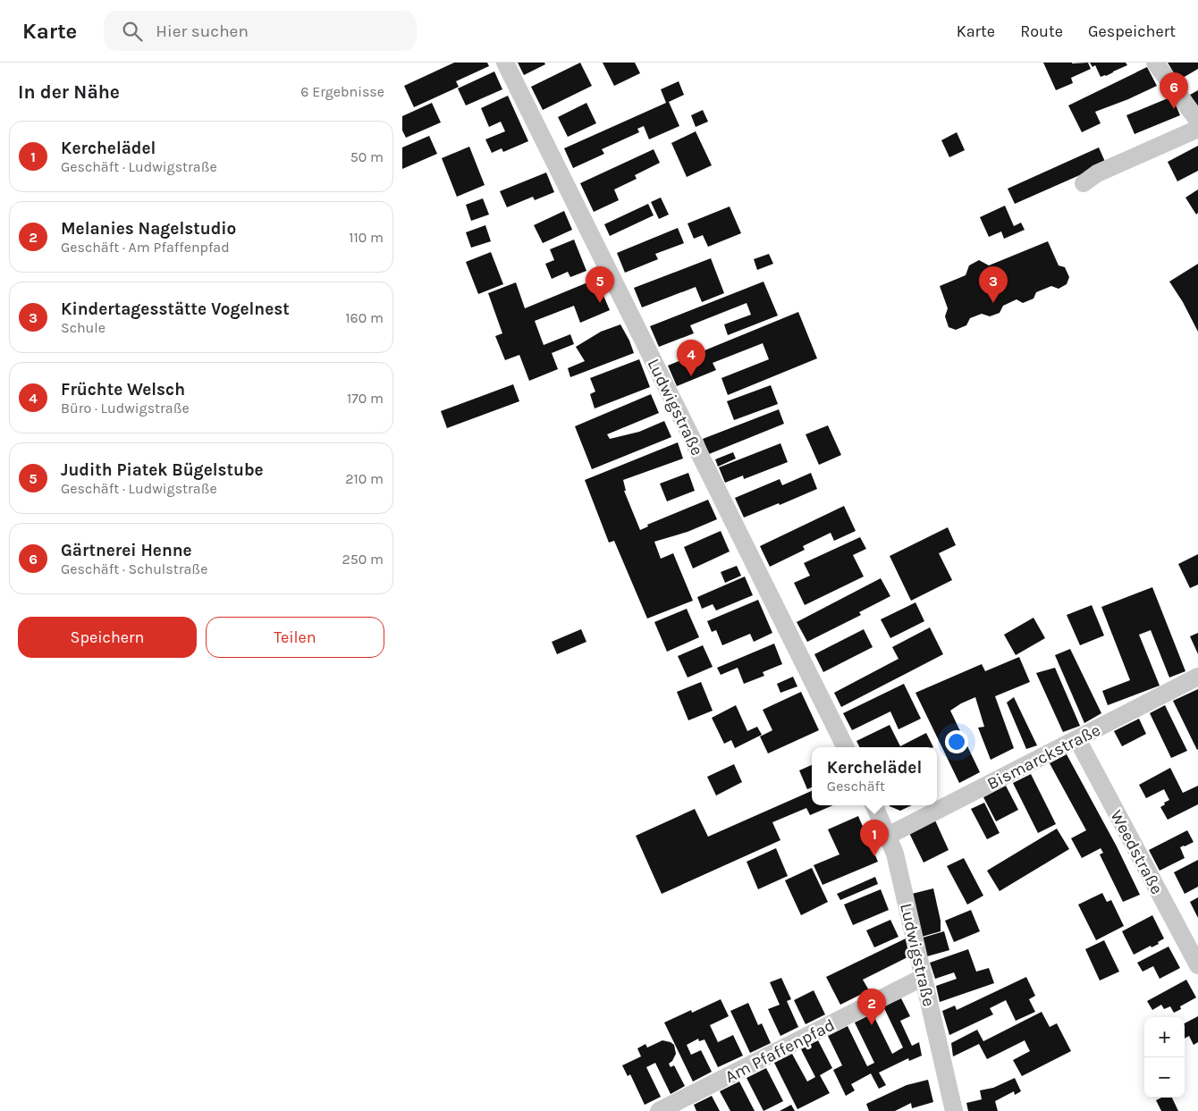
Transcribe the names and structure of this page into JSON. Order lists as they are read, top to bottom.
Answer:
{
  "streets": {
    "street": [
      "Ludwigstraße",
      "Bismarckstraße",
      "Weedstraße",
      "Am Pfaffenpfad"
    ]
  },
  "crossings": [
    ["Ludwigstraße", "Bismarckstraße"],
    ["Ludwigstraße", "Am Pfaffenpfad"],
    ["Bismarckstraße", "Weedstraße"]
  ],
  "page": {
    "header": "Karte",
    "search": "Hier suchen",
    "nav": ["Karte", "Route", "Gespeichert"],
    "heading": ["In der Nähe", "6 Ergebnisse"],
    "pins": [
      "6",
      "3",
      "5",
      "4",
      "1",
      "2"
    ],
    "list": [
      {
        "mark": "1",
        "name": "Kerchelädel",
        "note": "Geschäft · Ludwigstraße",
        "value": "50 m"
      },
      {
        "mark": "2",
        "name": "Melanies Nagelstudio",
        "note": "Geschäft · Am Pfaffenpfad",
        "value": "110 m"
      },
      {
        "mark": "3",
        "name": "Kindertagesstätte Vogelnest",
        "note": "Schule",
        "value": "160 m"
      },
      {
        "mark": "4",
        "name": "Früchte Welsch",
        "note": "Büro · Ludwigstraße",
        "value": "170 m"
      },
      {
        "mark": "5",
        "name": "Judith Piatek Bügelstube",
        "note": "Geschäft · Ludwigstraße",
        "value": "210 m"
      },
      {
        "mark": "6",
        "name": "Gärtnerei Henne",
        "note": "Geschäft · Schulstraße",
        "value": "250 m"
      }
    ],
    "buttons": ["Speichern", "Teilen"],
    "popup": ["Kerchelädel", "Geschäft"],
    "map_buttons": ["+", "−"]
  }
}
